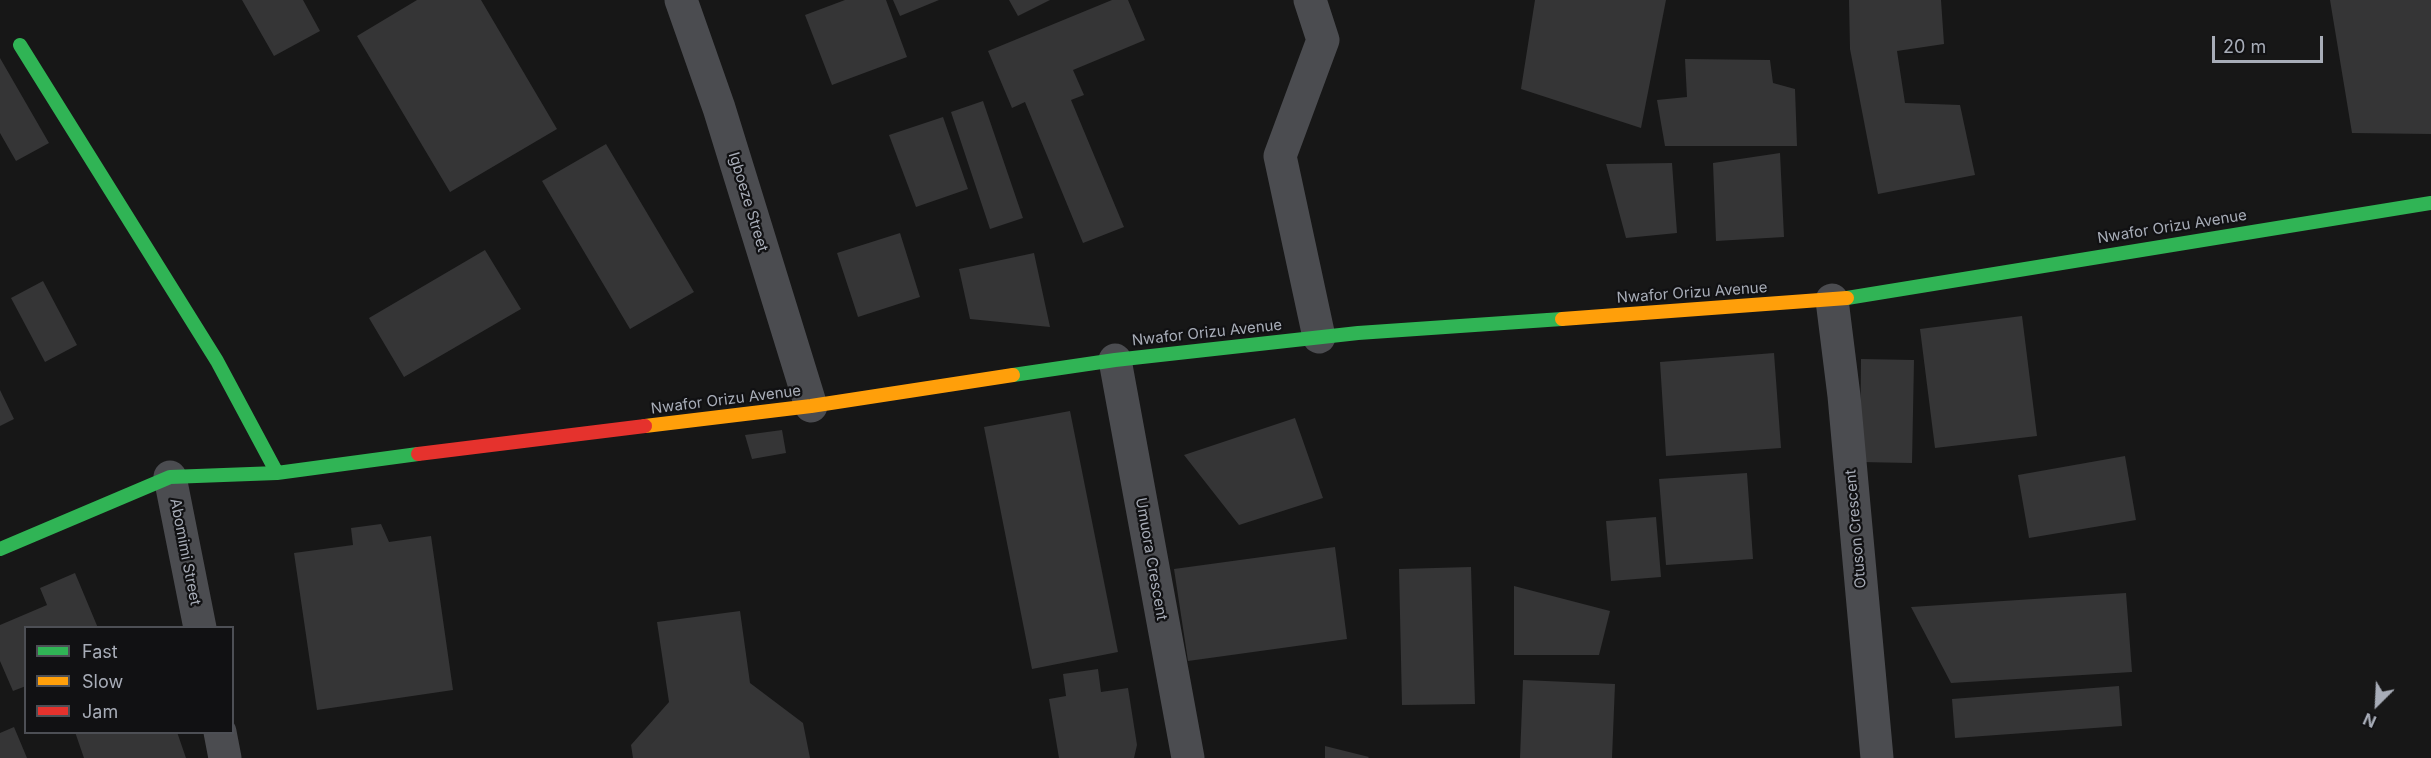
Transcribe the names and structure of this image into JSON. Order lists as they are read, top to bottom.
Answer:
{
  "streets": {
    "street": [
      "Igboeze Street",
      "Nwafor Orizu Avenue",
      "Otuson Crescent",
      "Abomimi Street",
      "Umuora Crescent"
    ]
  },
  "crossings": [
    ["Igboeze Street", "Nwafor Orizu Avenue"],
    ["Nwafor Orizu Avenue", "Otuson Crescent"],
    ["Nwafor Orizu Avenue", "Abomimi Street"],
    ["Nwafor Orizu Avenue", "Umuora Crescent"]
  ],
  "legend": ["Fast", "Slow", "Jam"],
  "scale_bar": "20 m",
  "north": "bottom left"
}
